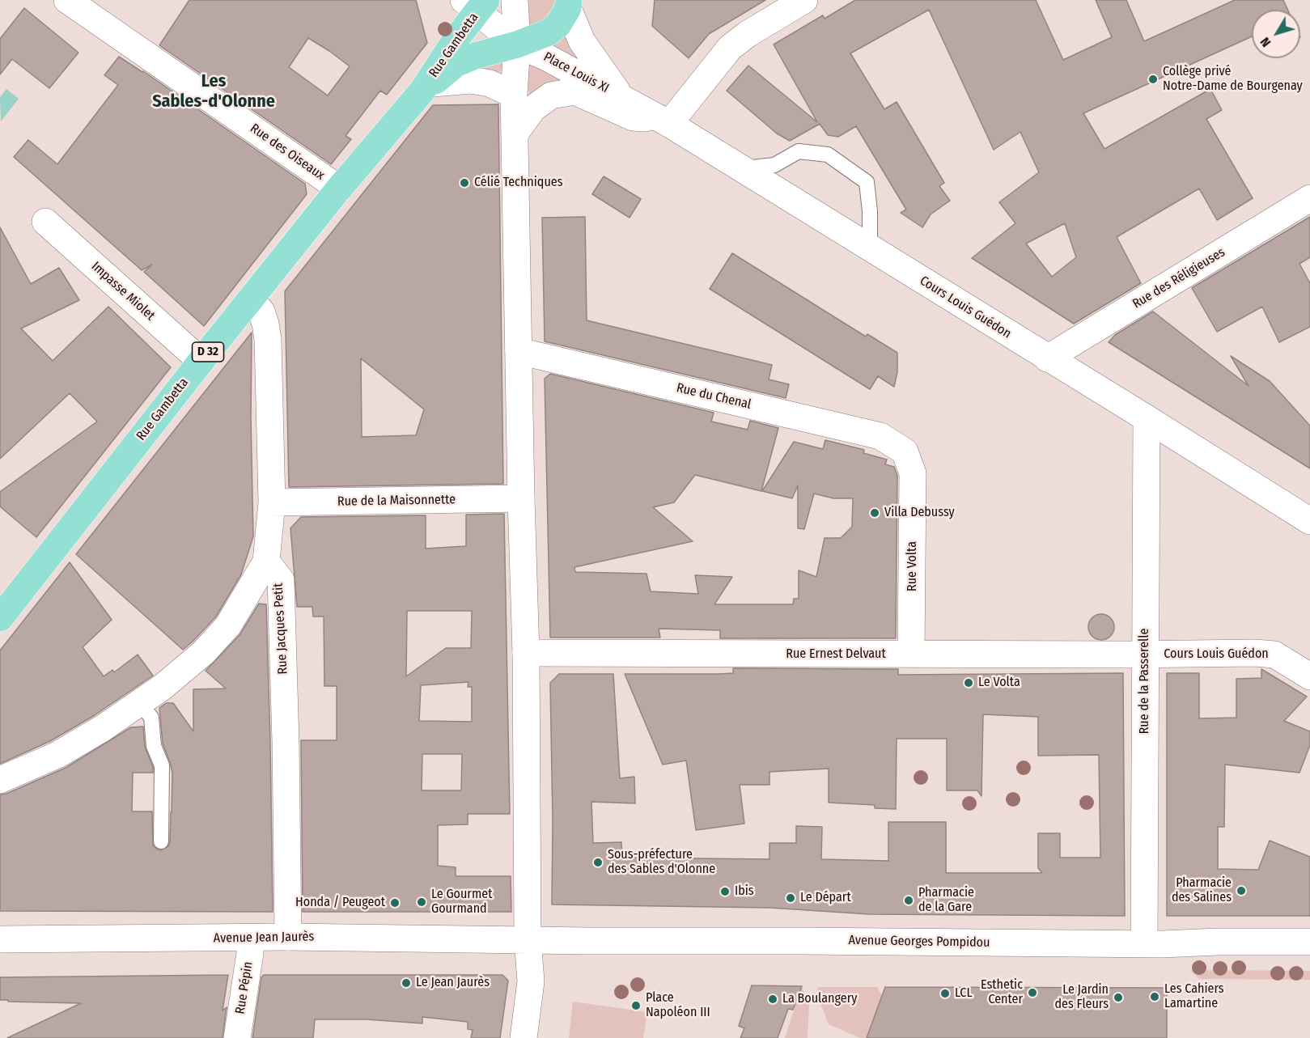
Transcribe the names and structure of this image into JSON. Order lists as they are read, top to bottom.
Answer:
{
  "streets": {
    "main road": ["Rue Gambetta", "Place Louis XI", "D 32"],
    "street": [
      "Rue des Oiseaux",
      "Rue des Réligieuses",
      "Impasse Miolet",
      "Cours Louis Guédon",
      "Rue du Chenal",
      "Rue de la Maisonnette",
      "Rue Volta",
      "Rue Jacques Petit",
      "Rue Ernest Delvaut",
      "Rue de la Passerelle",
      "Avenue Jean Jaurès",
      "Avenue Georges Pompidou",
      "Rue Pépin"
    ]
  },
  "crossings": [
    ["Rue Gambetta", "Place Louis XI"],
    ["Rue Gambetta", "Rue des Oiseaux"],
    ["Rue Gambetta", "Impasse Miolet"],
    ["Place Louis XI", "Cours Louis Guédon"],
    ["Rue des Réligieuses", "Cours Louis Guédon"],
    ["Cours Louis Guédon", "Rue Ernest Delvaut"],
    ["Cours Louis Guédon", "Rue de la Passerelle"],
    ["Rue du Chenal", "Rue Volta"],
    ["Rue Volta", "Rue Ernest Delvaut"],
    ["Rue Jacques Petit", "Avenue Jean Jaurès"],
    ["Rue Ernest Delvaut", "Rue de la Passerelle"],
    ["Rue de la Passerelle", "Avenue Georges Pompidou"],
    ["Avenue Jean Jaurès", "Avenue Georges Pompidou"],
    ["Avenue Jean Jaurès", "Rue Pépin"]
  ],
  "districts": ["Les Sables-d'Olonne"],
  "places": [
    "Collège privé Notre-Dame de Bourgenay",
    "Célié Techniques",
    "Villa Debussy",
    "Le Volta",
    "Sous-préfecture des Sables d'Olonne",
    "Pharmacie des Salines",
    "Ibis",
    "Le Départ",
    "Pharmacie de la Gare",
    "Le Gourmet Gourmand",
    "Honda / Peugeot",
    "Le Jean Jaurès",
    "Esthetic Center",
    "LCL",
    "Les Cahiers Lamartine",
    "Le Jardin des Fleurs",
    "La Boulangery",
    "Place Napoléon III"
  ],
  "north": "bottom left"
}
